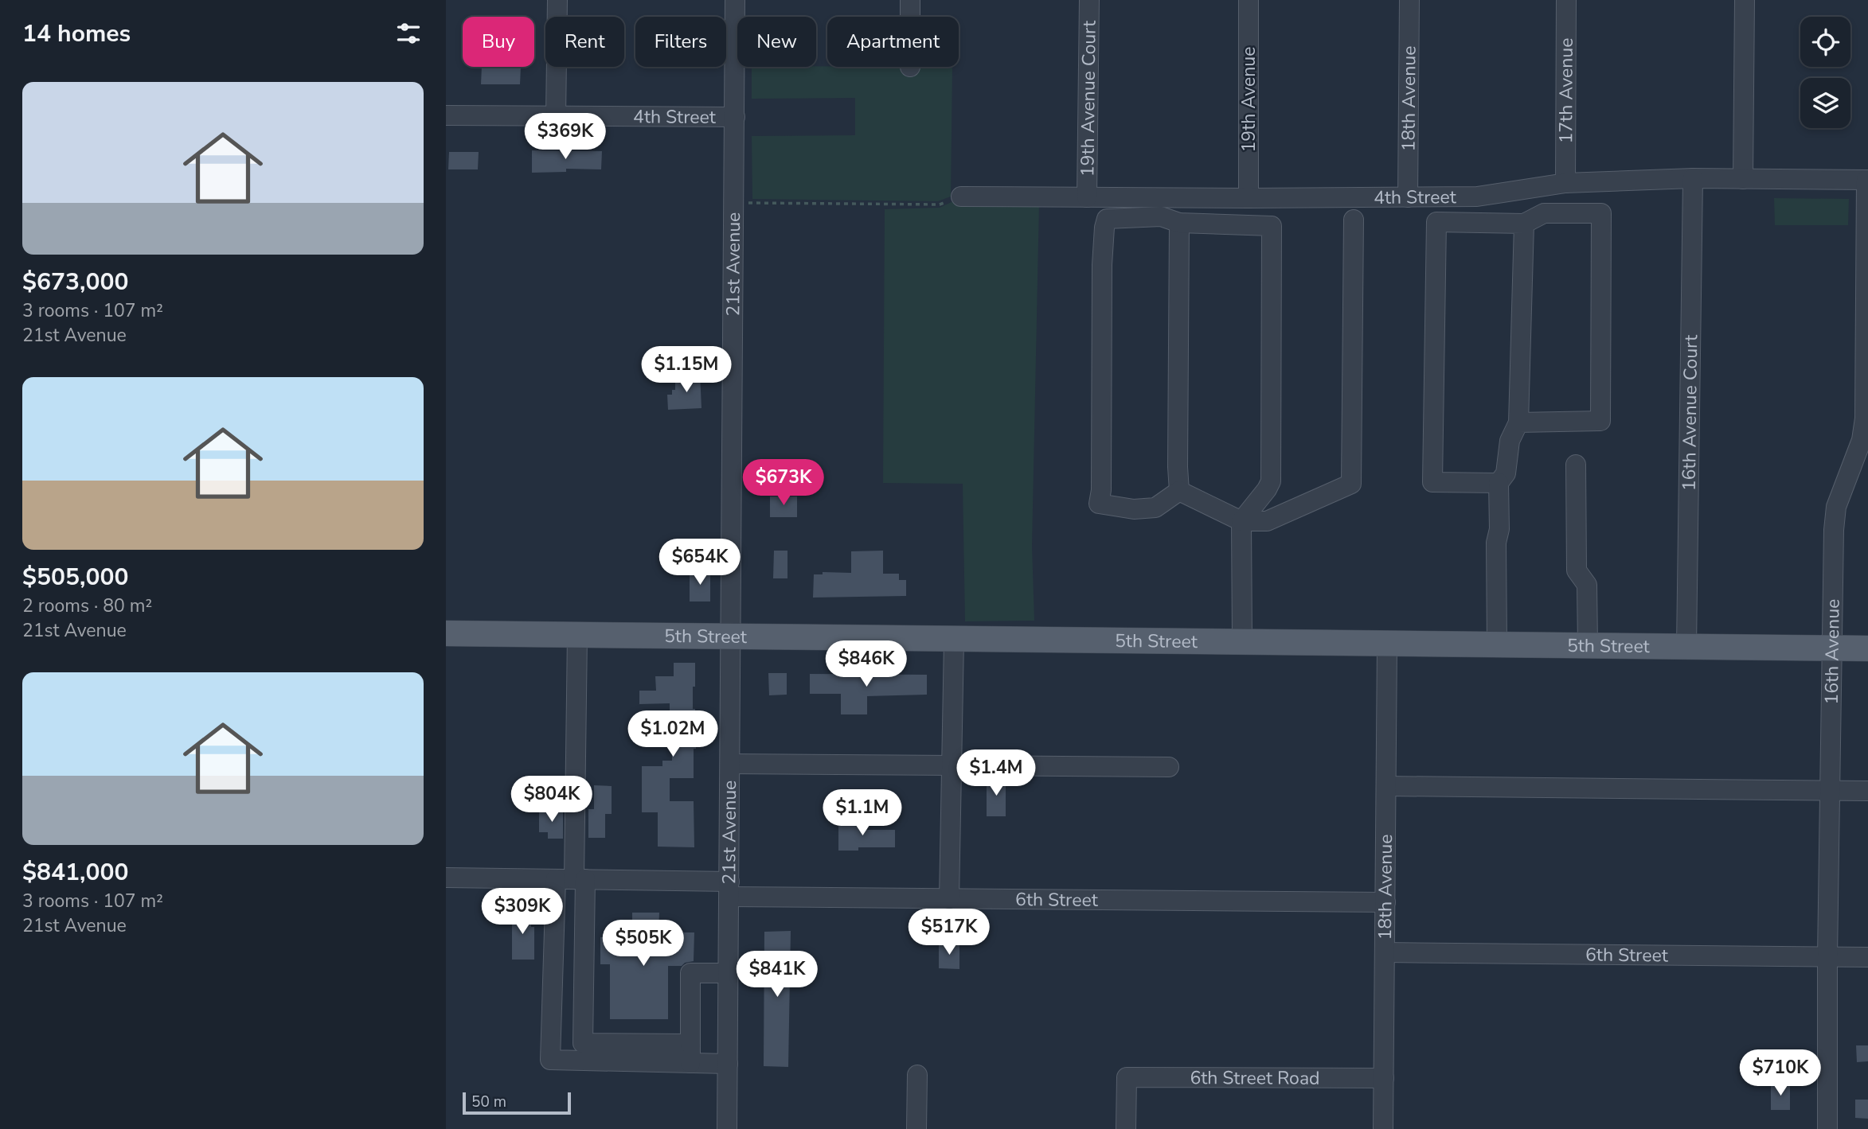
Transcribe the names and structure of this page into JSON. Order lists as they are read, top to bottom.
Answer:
{
  "streets": {
    "main road": ["5th Street"],
    "street": [
      "17th Avenue",
      "19th Avenue Court",
      "18th Avenue",
      "19th Avenue",
      "4th Street",
      "21st Avenue",
      "16th Avenue Court",
      "16th Avenue",
      "6th Street",
      "6th Street Road"
    ]
  },
  "crossings": [
    ["17th Avenue", "4th Street"],
    ["19th Avenue Court", "4th Street"],
    ["18th Avenue", "4th Street"],
    ["18th Avenue", "5th Street"],
    ["18th Avenue", "6th Street"],
    ["18th Avenue", "6th Street Road"],
    ["19th Avenue", "4th Street"],
    ["4th Street", "21st Avenue"],
    ["4th Street", "16th Avenue Court"],
    ["4th Street", "16th Avenue"],
    ["21st Avenue", "5th Street"],
    ["21st Avenue", "6th Street"],
    ["16th Avenue Court", "5th Street"],
    ["5th Street", "16th Avenue"],
    ["16th Avenue", "6th Street"]
  ],
  "scale_bar": "50 m",
  "page": {
    "heading": "14 homes",
    "chip": [
      "Buy",
      "Rent",
      "Filters",
      "New",
      "Apartment"
    ],
    "list": [
      {
        "name": "$673,000",
        "note": "3 rooms · 107 m² · 21st Avenue"
      },
      {
        "name": "$505,000",
        "note": "2 rooms · 80 m² · 21st Avenue"
      },
      {
        "name": "$841,000",
        "note": "3 rooms · 107 m² · 21st Avenue"
      }
    ],
    "price": [
      "$369K",
      "$1.15M",
      "$673K",
      "$654K",
      "$846K",
      "$1.02M",
      "$1.4M",
      "$804K",
      "$1.1M",
      "$309K",
      "$517K",
      "$505K",
      "$841K",
      "$710K"
    ],
    "scale": "50 m"
  }
}
